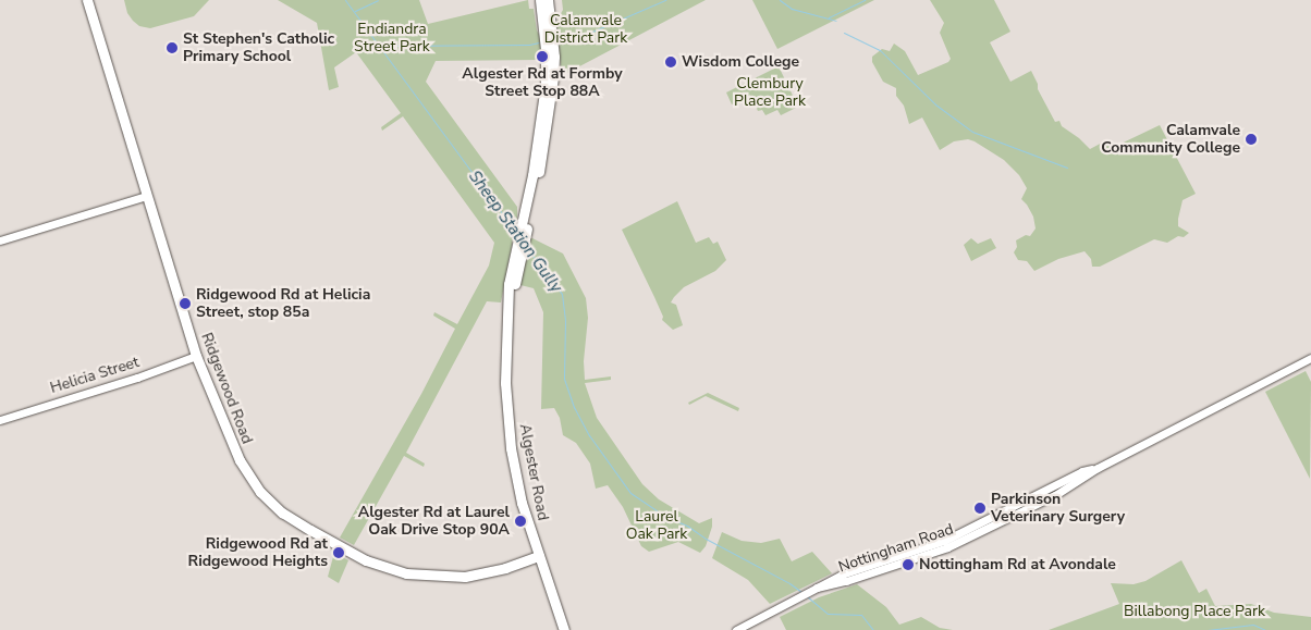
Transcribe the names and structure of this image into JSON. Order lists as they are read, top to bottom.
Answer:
{
  "streets": {
    "main road": ["Ridgewood Road", "Algester Road"],
    "street": ["Helicia Street", "Nottingham Road"]
  },
  "crossings": [
    ["Helicia Street", "Ridgewood Road"],
    ["Ridgewood Road", "Algester Road"]
  ],
  "water": ["Sheep Station Gully"],
  "parks": [
    "Calamvale District Park",
    "Endiandra Street Park",
    "Clembury Place Park",
    "Laurel Oak Park",
    "Billabong Place Park"
  ],
  "places": [
    "St Stephen's Catholic Primary School",
    "Algester Rd at Formby Street Stop 88A",
    "Wisdom College",
    "Calamvale Community College",
    "Ridgewood Rd at Helicia Street, stop 85a",
    "Parkinson Veterinary Surgery",
    "Algester Rd at Laurel Oak Drive Stop 90A",
    "Ridgewood Rd at Ridgewood Heights",
    "Nottingham Rd at Avondale"
  ]
}
